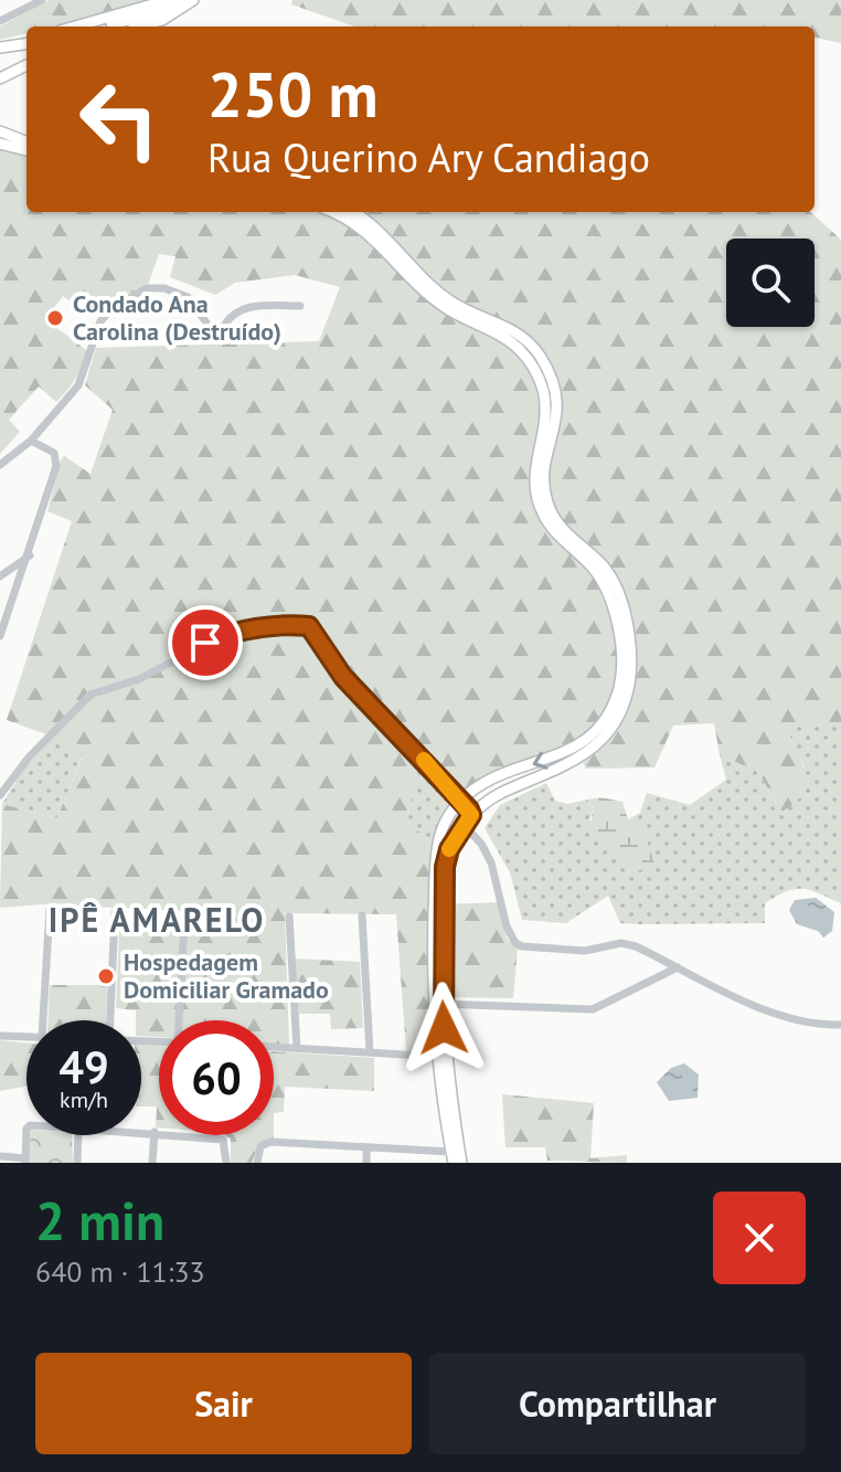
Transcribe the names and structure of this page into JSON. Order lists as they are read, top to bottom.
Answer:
{
  "districts": ["IPÊ AMARELO"],
  "places": ["Condado Ana Carolina (Destruído)", "Hospedagem Domiciliar Gramado"],
  "page": {
    "turn": ["250 m", "Rua Querino Ary Candiago"],
    "speed": "49 km/h",
    "limit": "60",
    "heading": ["2 min", "640 m · 11:33"],
    "buttons": ["Sair", "Compartilhar"]
  }
}
